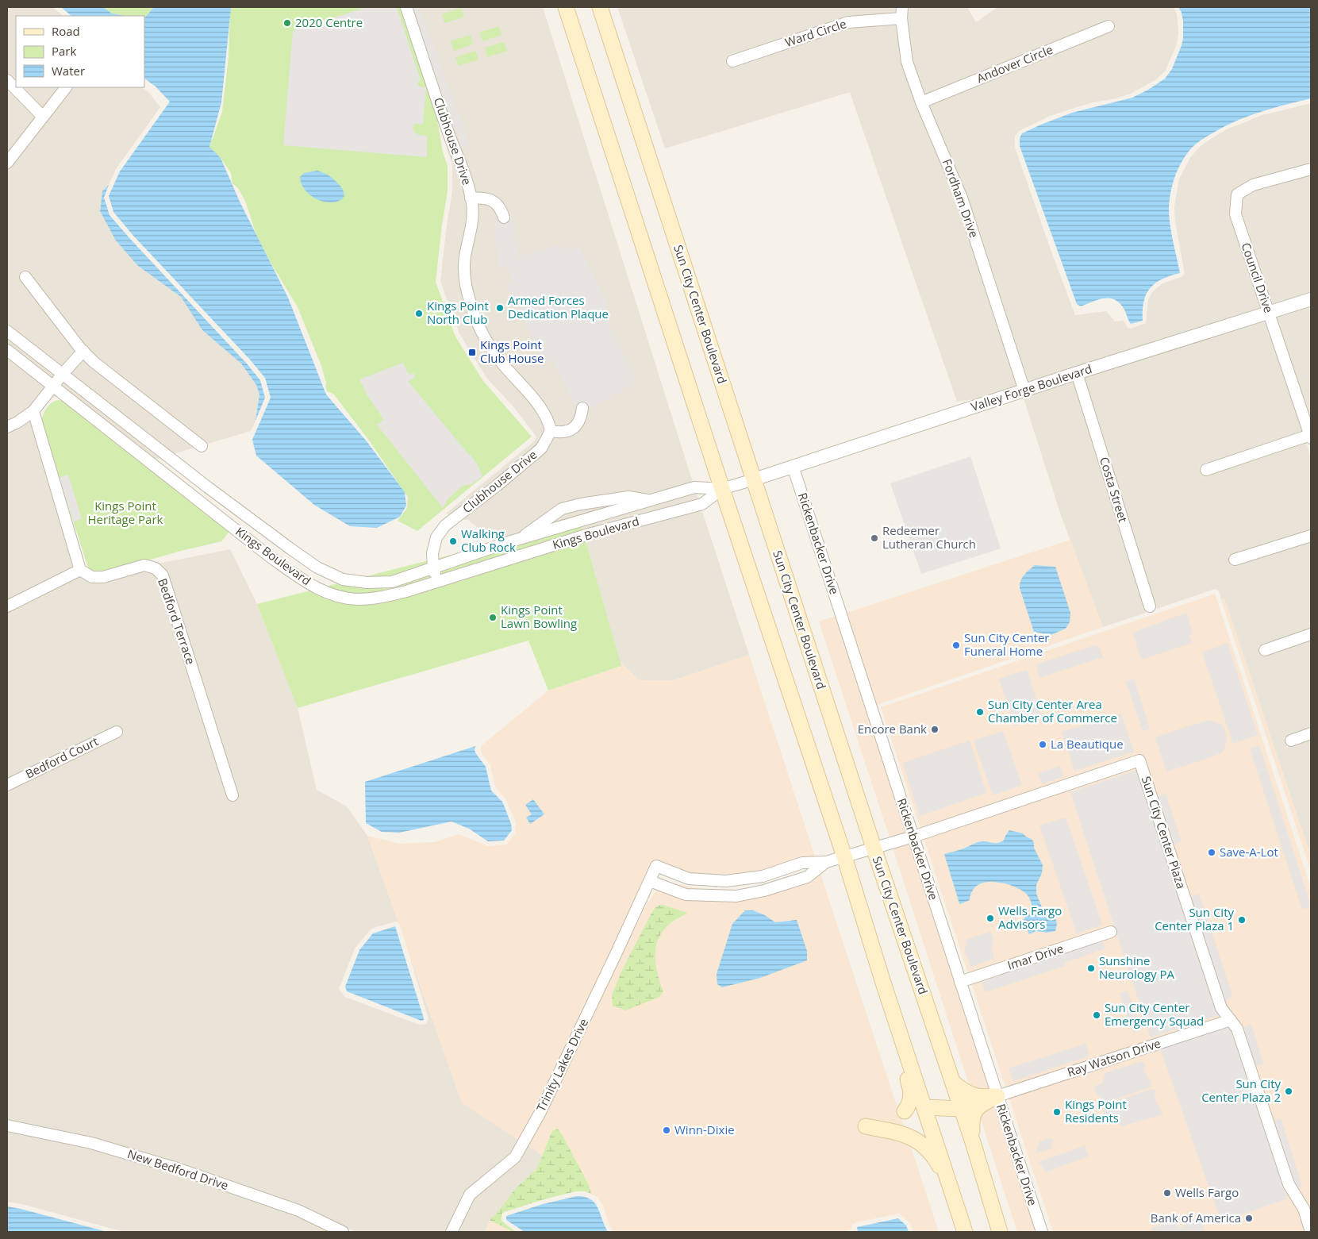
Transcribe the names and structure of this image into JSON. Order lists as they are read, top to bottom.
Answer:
{
  "streets": {
    "main road": ["Sun City Center Boulevard"],
    "street": [
      "Ward Circle",
      "Andover Circle",
      "Clubhouse Drive",
      "Fordham Drive",
      "Council Drive",
      "Valley Forge Boulevard",
      "Costa Street",
      "Kings Boulevard",
      "Rickenbacker Drive",
      "Bedford Terrace",
      "Bedford Court",
      "Sun City Center Plaza",
      "Imar Drive",
      "Ray Watson Drive",
      "Trinity Lakes Drive",
      "New Bedford Drive"
    ]
  },
  "crossings": [
    ["Ward Circle", "Fordham Drive"],
    ["Andover Circle", "Fordham Drive"],
    ["Clubhouse Drive", "Kings Boulevard"],
    ["Fordham Drive", "Valley Forge Boulevard"],
    ["Council Drive", "Valley Forge Boulevard"],
    ["Sun City Center Boulevard", "Valley Forge Boulevard"],
    ["Sun City Center Boulevard", "Kings Boulevard"],
    ["Sun City Center Boulevard", "Sun City Center Plaza"],
    ["Sun City Center Boulevard", "Trinity Lakes Drive"],
    ["Valley Forge Boulevard", "Costa Street"],
    ["Valley Forge Boulevard", "Kings Boulevard"],
    ["Valley Forge Boulevard", "Rickenbacker Drive"],
    ["Rickenbacker Drive", "Sun City Center Plaza"],
    ["Rickenbacker Drive", "Imar Drive"],
    ["Rickenbacker Drive", "Ray Watson Drive"],
    ["Sun City Center Plaza", "Ray Watson Drive"],
    ["Sun City Center Plaza", "Trinity Lakes Drive"]
  ],
  "parks": ["Kings Point Heritage Park"],
  "places": {
    "other": [
      "2020 Centre",
      "Armed Forces Dedication Plaque",
      "Kings Point North Club",
      "Redeemer Lutheran Church",
      "Walking Club Rock",
      "Kings Point Lawn Bowling",
      "Sun City Center Funeral Home",
      "Sun City Center Area Chamber of Commerce",
      "Encore Bank",
      "La Beautique",
      "Save-A-Lot",
      "Wells Fargo Advisors",
      "Sun City Center Plaza 1",
      "Sunshine Neurology PA",
      "Sun City Center Emergency Squad",
      "Sun City Center Plaza 2",
      "Kings Point Residents",
      "Winn-Dixie",
      "Wells Fargo",
      "Bank of America"
    ],
    "transit": ["Kings Point Club House"]
  },
  "legend": ["Road", "Park", "Water"]
}
